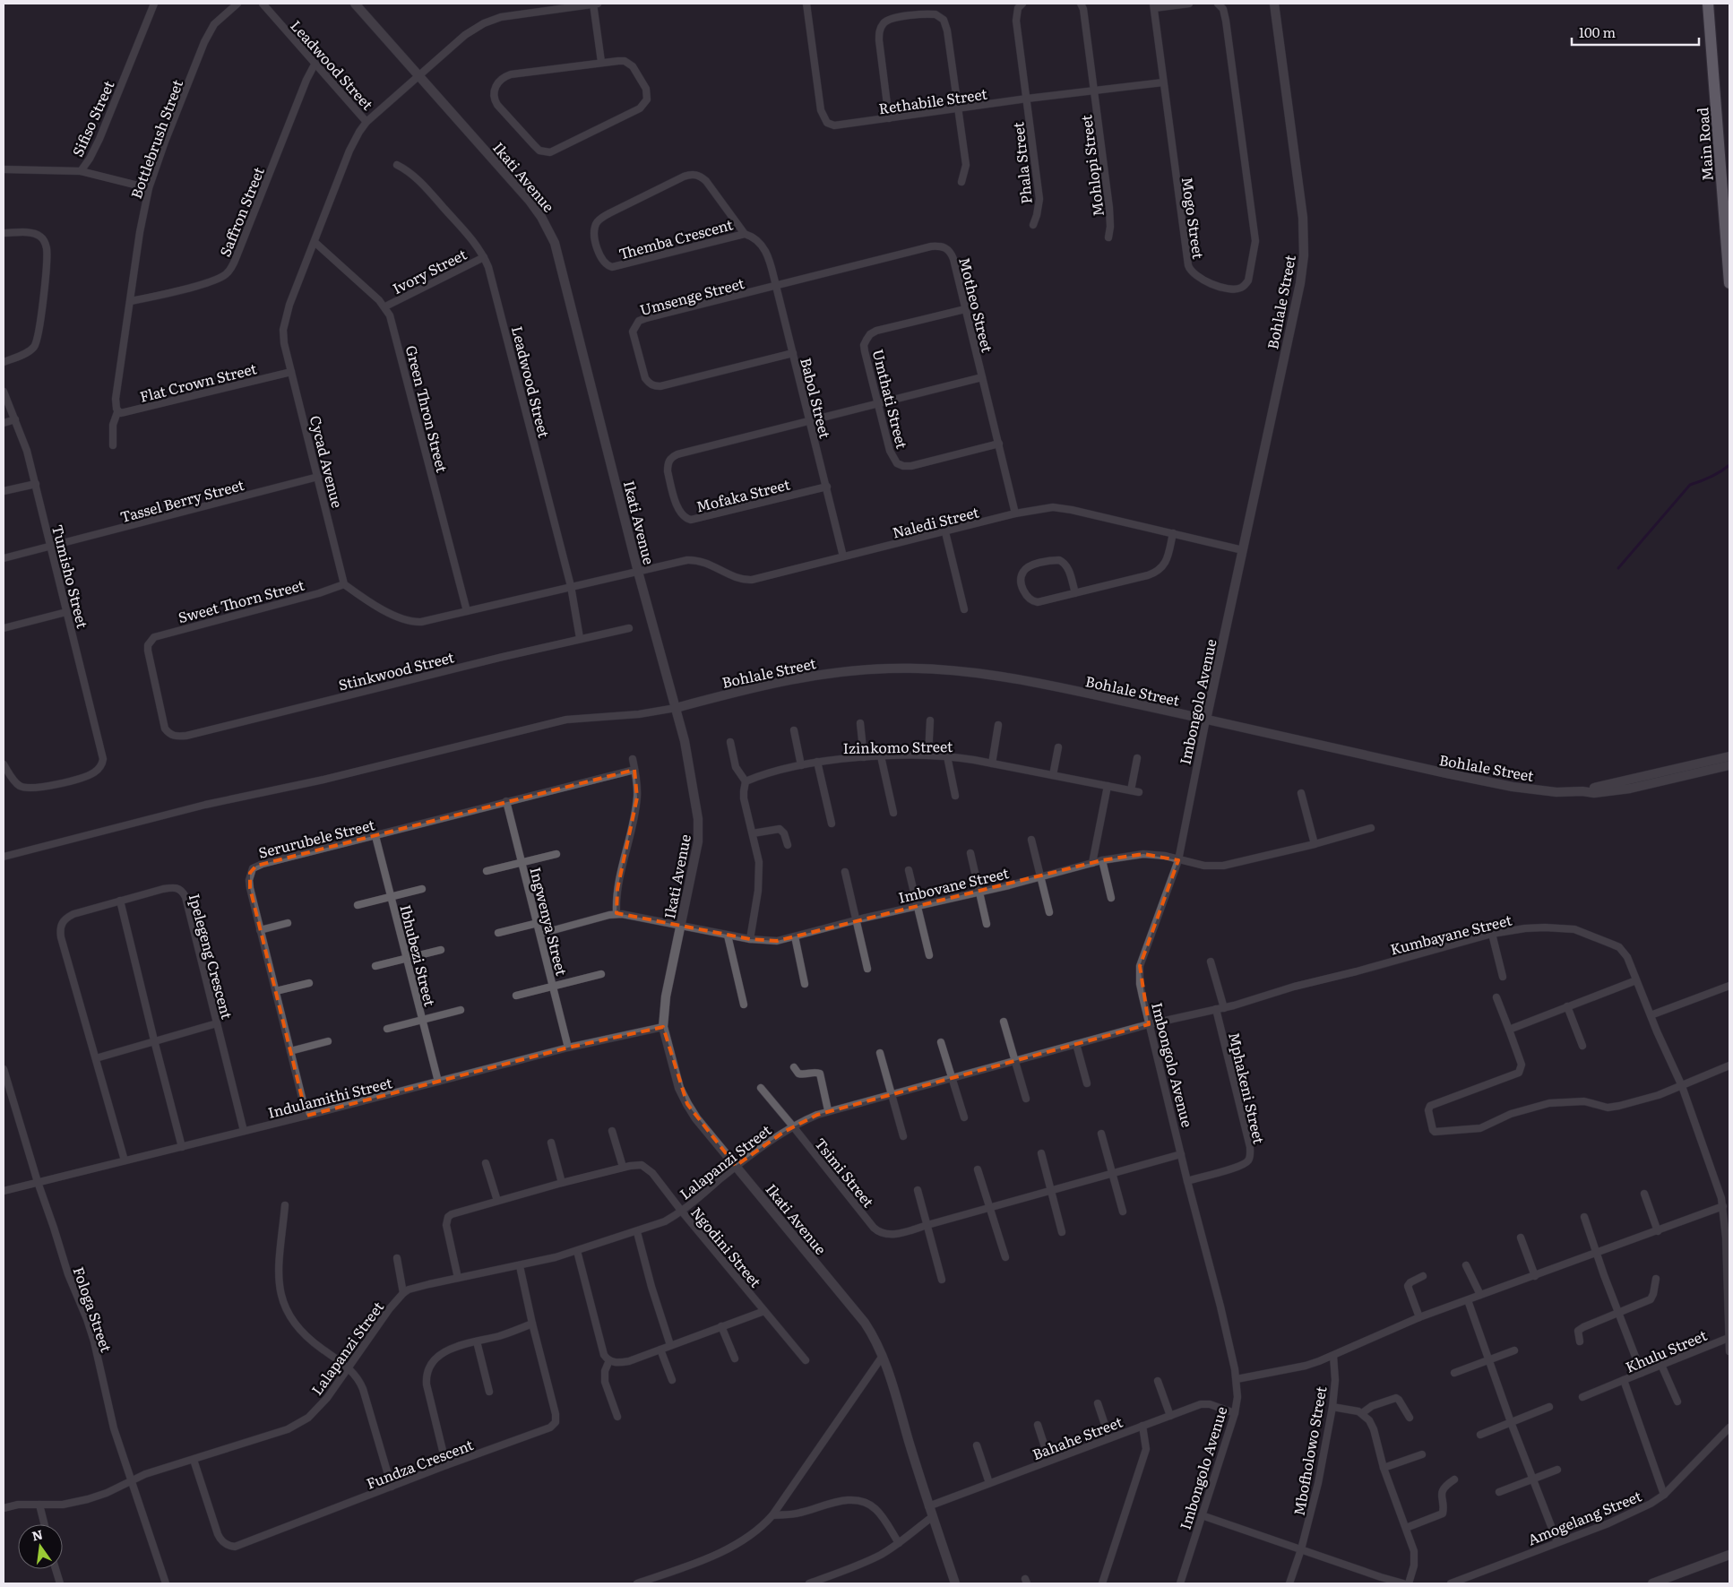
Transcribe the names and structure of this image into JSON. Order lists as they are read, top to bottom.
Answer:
{
  "streets": {
    "main road": ["Main Road"],
    "street": [
      "Leadwood Street",
      "Rethabile Street",
      "Sifiso Street",
      "Bottlebrush Street",
      "Phala Street",
      "Mohlopi Street",
      "Ikati Avenue",
      "Saffron Street",
      "Mogo Street",
      "Themba Crescent",
      "Ivory Street",
      "Umsenge Street",
      "Bohlale Street",
      "Motheo Street",
      "Flat Crown Street",
      "Babol Street",
      "Umthati Street",
      "Green Thron Street",
      "Cycad Avenue",
      "Mofaka Street",
      "Tassel Berry Street",
      "Naledi Street",
      "Tumisho Street",
      "Sweet Thorn Street",
      "Stinkwood Street",
      "Imbongolo Avenue",
      "Izinkomo Street",
      "Serurubele Street",
      "Imbovane Street",
      "Ingwenya Street",
      "Kumbayane Street",
      "Ibhubezi Street",
      "Ipelegeng Crescent",
      "Mphakeni Street",
      "Indulamithi Street",
      "Lalapanzi Street",
      "Tsimi Street",
      "Ngodini Street",
      "Fologa Street",
      "Khulu Street",
      "Bahahe Street",
      "Mbofholowo Street",
      "Fundza Crescent",
      "Amogelang Street"
    ]
  },
  "crossings": [
    ["Leadwood Street", "Saffron Street"],
    ["Leadwood Street", "Ivory Street"],
    ["Leadwood Street", "Cycad Avenue"],
    ["Leadwood Street", "Stinkwood Street"],
    ["Rethabile Street", "Phala Street"],
    ["Rethabile Street", "Mohlopi Street"],
    ["Rethabile Street", "Mogo Street"],
    ["Bottlebrush Street", "Saffron Street"],
    ["Bottlebrush Street", "Flat Crown Street"],
    ["Ikati Avenue", "Bohlale Street"],
    ["Ikati Avenue", "Cycad Avenue"],
    ["Ikati Avenue", "Naledi Street"],
    ["Ikati Avenue", "Imbovane Street"],
    ["Ikati Avenue", "Indulamithi Street"],
    ["Ikati Avenue", "Lalapanzi Street"],
    ["Ikati Avenue", "Bahahe Street"],
    ["Themba Crescent", "Babol Street"],
    ["Ivory Street", "Green Thron Street"],
    ["Umsenge Street", "Motheo Street"],
    ["Umsenge Street", "Babol Street"],
    ["Bohlale Street", "Naledi Street"],
    ["Bohlale Street", "Imbongolo Avenue"],
    ["Motheo Street", "Babol Street"],
    ["Motheo Street", "Umthati Street"],
    ["Motheo Street", "Mofaka Street"],
    ["Motheo Street", "Naledi Street"],
    ["Flat Crown Street", "Cycad Avenue"],
    ["Babol Street", "Mofaka Street"],
    ["Babol Street", "Naledi Street"],
    ["Umthati Street", "Mofaka Street"],
    ["Green Thron Street", "Cycad Avenue"],
    ["Cycad Avenue", "Tassel Berry Street"],
    ["Cycad Avenue", "Sweet Thorn Street"],
    ["Tassel Berry Street", "Tumisho Street"],
    ["Naledi Street", "Imbongolo Avenue"],
    ["Sweet Thorn Street", "Stinkwood Street"],
    ["Imbongolo Avenue", "Imbovane Street"],
    ["Imbongolo Avenue", "Kumbayane Street"],
    ["Imbongolo Avenue", "Mphakeni Street"],
    ["Imbongolo Avenue", "Lalapanzi Street"],
    ["Imbongolo Avenue", "Tsimi Street"],
    ["Imbongolo Avenue", "Bahahe Street"],
    ["Imbongolo Avenue", "Mbofholowo Street"],
    ["Serurubele Street", "Ingwenya Street"],
    ["Serurubele Street", "Ibhubezi Street"],
    ["Serurubele Street", "Indulamithi Street"],
    ["Imbovane Street", "Ingwenya Street"],
    ["Ingwenya Street", "Indulamithi Street"],
    ["Kumbayane Street", "Mphakeni Street"],
    ["Kumbayane Street", "Lalapanzi Street"],
    ["Kumbayane Street", "Mbofholowo Street"],
    ["Ibhubezi Street", "Indulamithi Street"],
    ["Ipelegeng Crescent", "Indulamithi Street"],
    ["Indulamithi Street", "Fologa Street"],
    ["Lalapanzi Street", "Tsimi Street"],
    ["Lalapanzi Street", "Ngodini Street"],
    ["Lalapanzi Street", "Fologa Street"],
    ["Lalapanzi Street", "Fundza Crescent"],
    ["Khulu Street", "Amogelang Street"]
  ],
  "scale_bar": "100 m",
  "north": "top"
}
